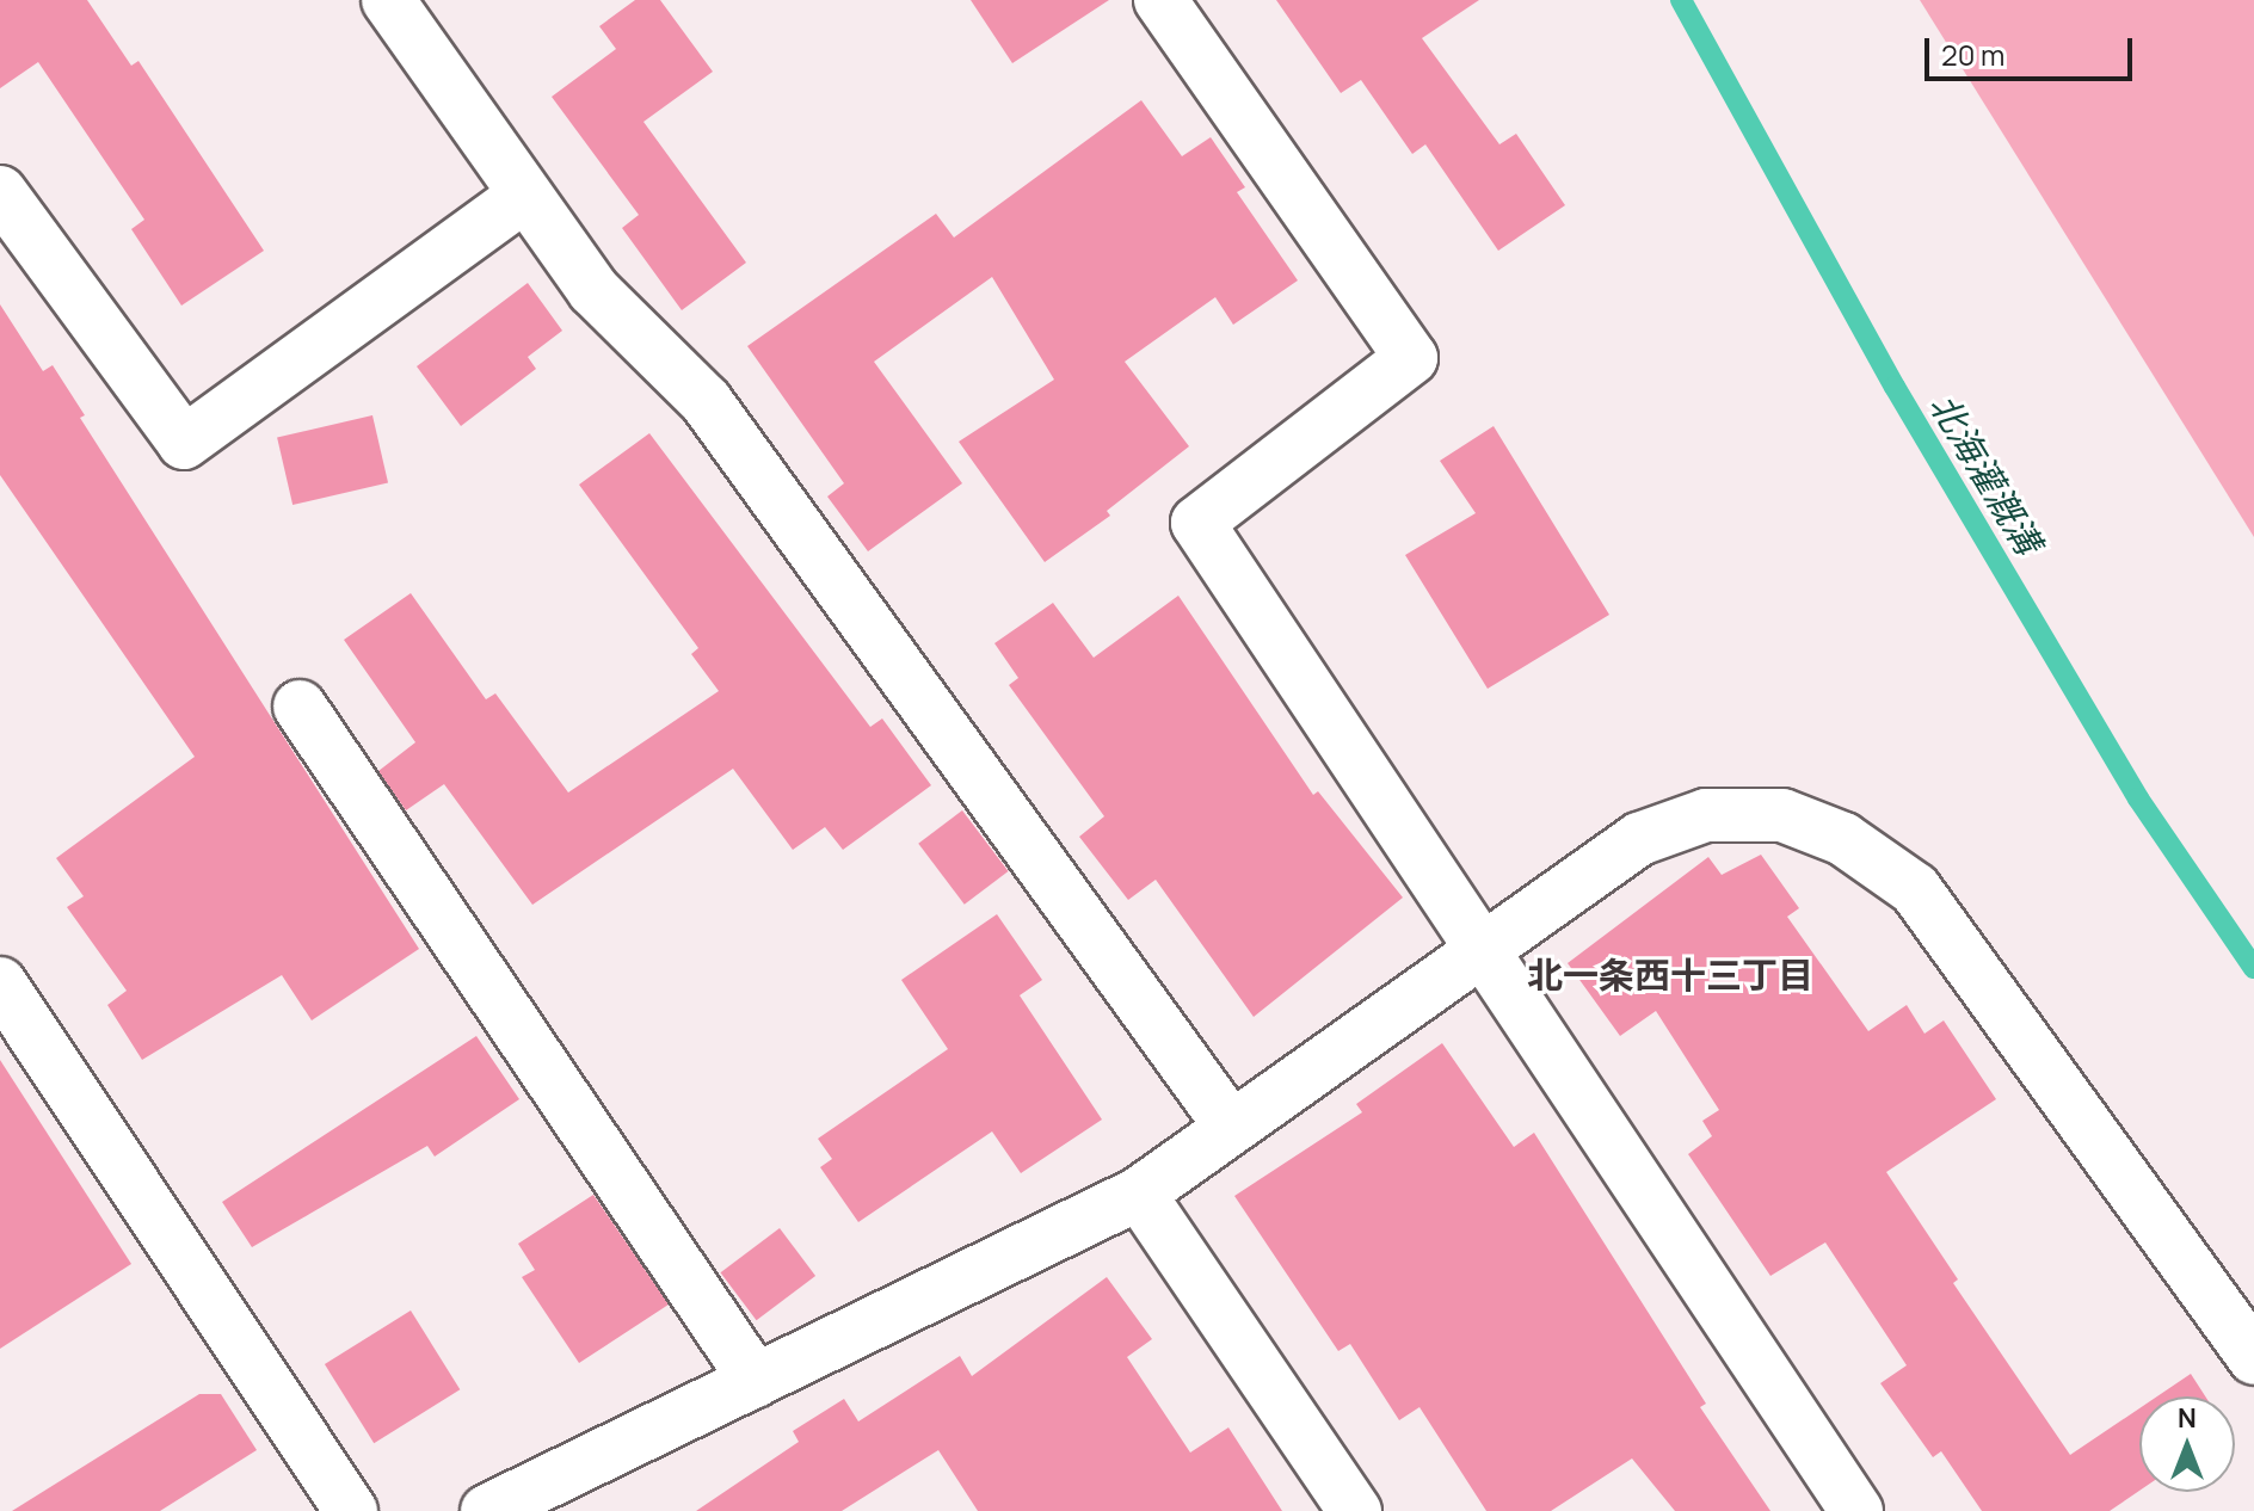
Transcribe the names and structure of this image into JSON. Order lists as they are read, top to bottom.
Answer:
{
  "districts": ["北一条西十三丁目"],
  "water": ["北海灌漑溝"],
  "scale_bar": "20 m",
  "north": "top"
}
